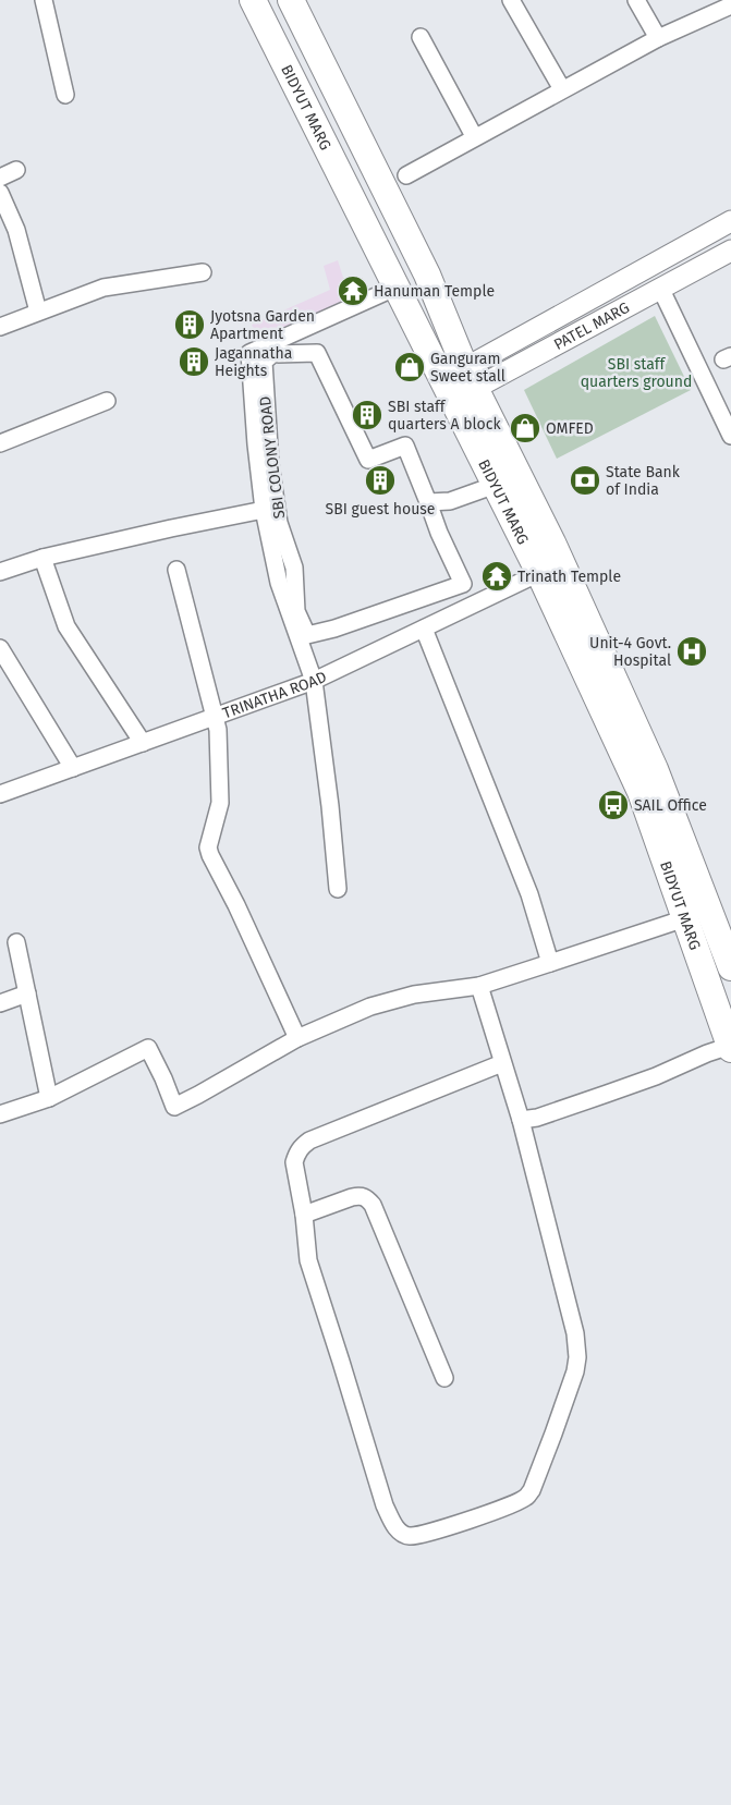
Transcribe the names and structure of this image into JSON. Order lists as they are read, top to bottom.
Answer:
{
  "streets": {
    "main road": ["BIDYUT MARG"],
    "street": ["PATEL MARG", "SBI COLONY ROAD", "TRINATHA ROAD"]
  },
  "crossings": [
    ["BIDYUT MARG", "PATEL MARG"],
    ["BIDYUT MARG", "TRINATHA ROAD"]
  ],
  "parks": ["SBI staff quarters ground"],
  "places": {
    "temple": ["Hanuman Temple", "Trinath Temple"],
    "building": [
      "Jyotsna Garden Apartment",
      "Jagannatha Heights",
      "SBI staff quarters A block",
      "SBI guest house"
    ],
    "shop": ["Ganguram Sweet stall", "OMFED"],
    "bank": ["State Bank of India"],
    "hospital": ["Unit-4 Govt. Hospital"],
    "bus stop": ["SAIL Office"]
  }
}
